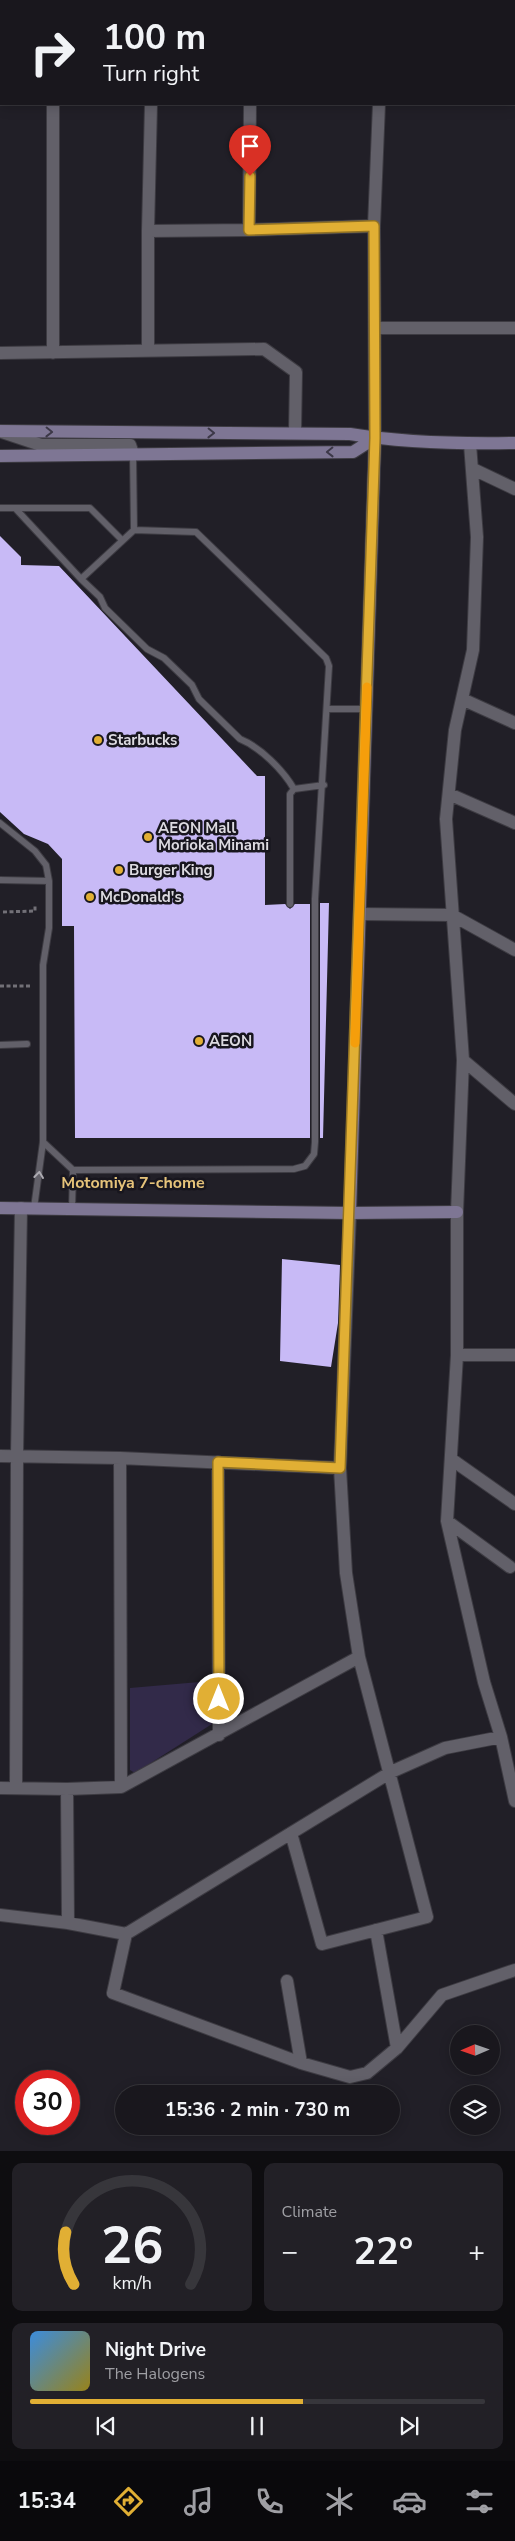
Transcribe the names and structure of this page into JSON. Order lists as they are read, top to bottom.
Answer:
{
  "districts": ["Motomiya 7-chome"],
  "places": [
    "Starbucks",
    "AEON Mall Morioka Minami",
    "Burger King",
    "McDonald's",
    "AEON"
  ],
  "north": "left",
  "page": {
    "turn": ["100 m", "Turn right"],
    "limit": "30",
    "trip": "15:36 · 2 min · 730 m",
    "tile": "Climate",
    "heat": ["−", "22°", "+"],
    "song": ["Night Drive", "The Halogens"],
    "tabs": "15:34",
    "gauge": ["26", "km/h"]
  }
}
